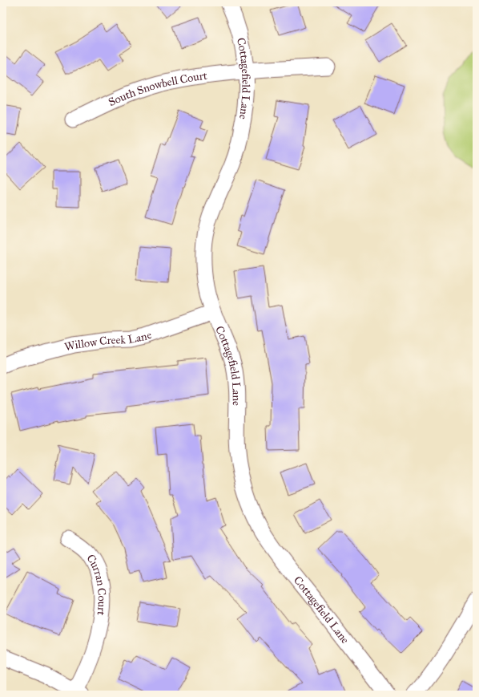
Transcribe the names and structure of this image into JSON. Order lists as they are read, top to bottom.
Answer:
{
  "streets": {
    "street": [
      "Cottagefield Lane",
      "South Snowbell Court",
      "Willow Creek Lane",
      "Curran Court"
    ]
  },
  "crossings": [
    ["Cottagefield Lane", "South Snowbell Court"],
    ["Cottagefield Lane", "Willow Creek Lane"]
  ]
}
